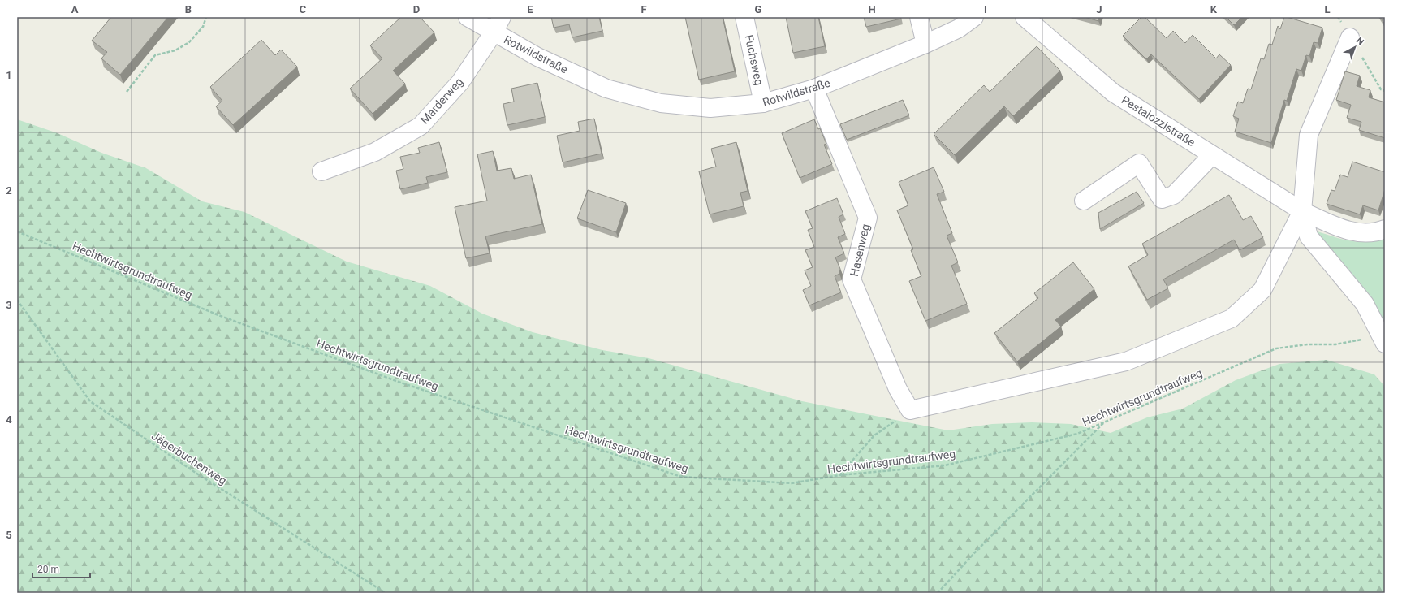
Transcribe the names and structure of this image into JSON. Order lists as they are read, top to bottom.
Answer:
{
  "streets": {
    "street": [
      "Rotwildstraße",
      "Fuchsweg",
      "Marderweg",
      "Pestalozzistraße",
      "Hasenweg"
    ],
    "path": ["Hechtwirtsgrundtraufweg", "Jägerbuchenweg"]
  },
  "crossings": [
    ["Rotwildstraße", "Fuchsweg"],
    ["Rotwildstraße", "Marderweg"],
    ["Rotwildstraße", "Hasenweg"]
  ],
  "scale_bar": "20 m",
  "north": "top right",
  "grid": {
    "columns": [
      "A",
      "B",
      "C",
      "D",
      "E",
      "F",
      "G",
      "H",
      "I",
      "J",
      "K",
      "L"
    ],
    "rows": [
      "1",
      "2",
      "3",
      "4",
      "5"
    ]
  }
}
